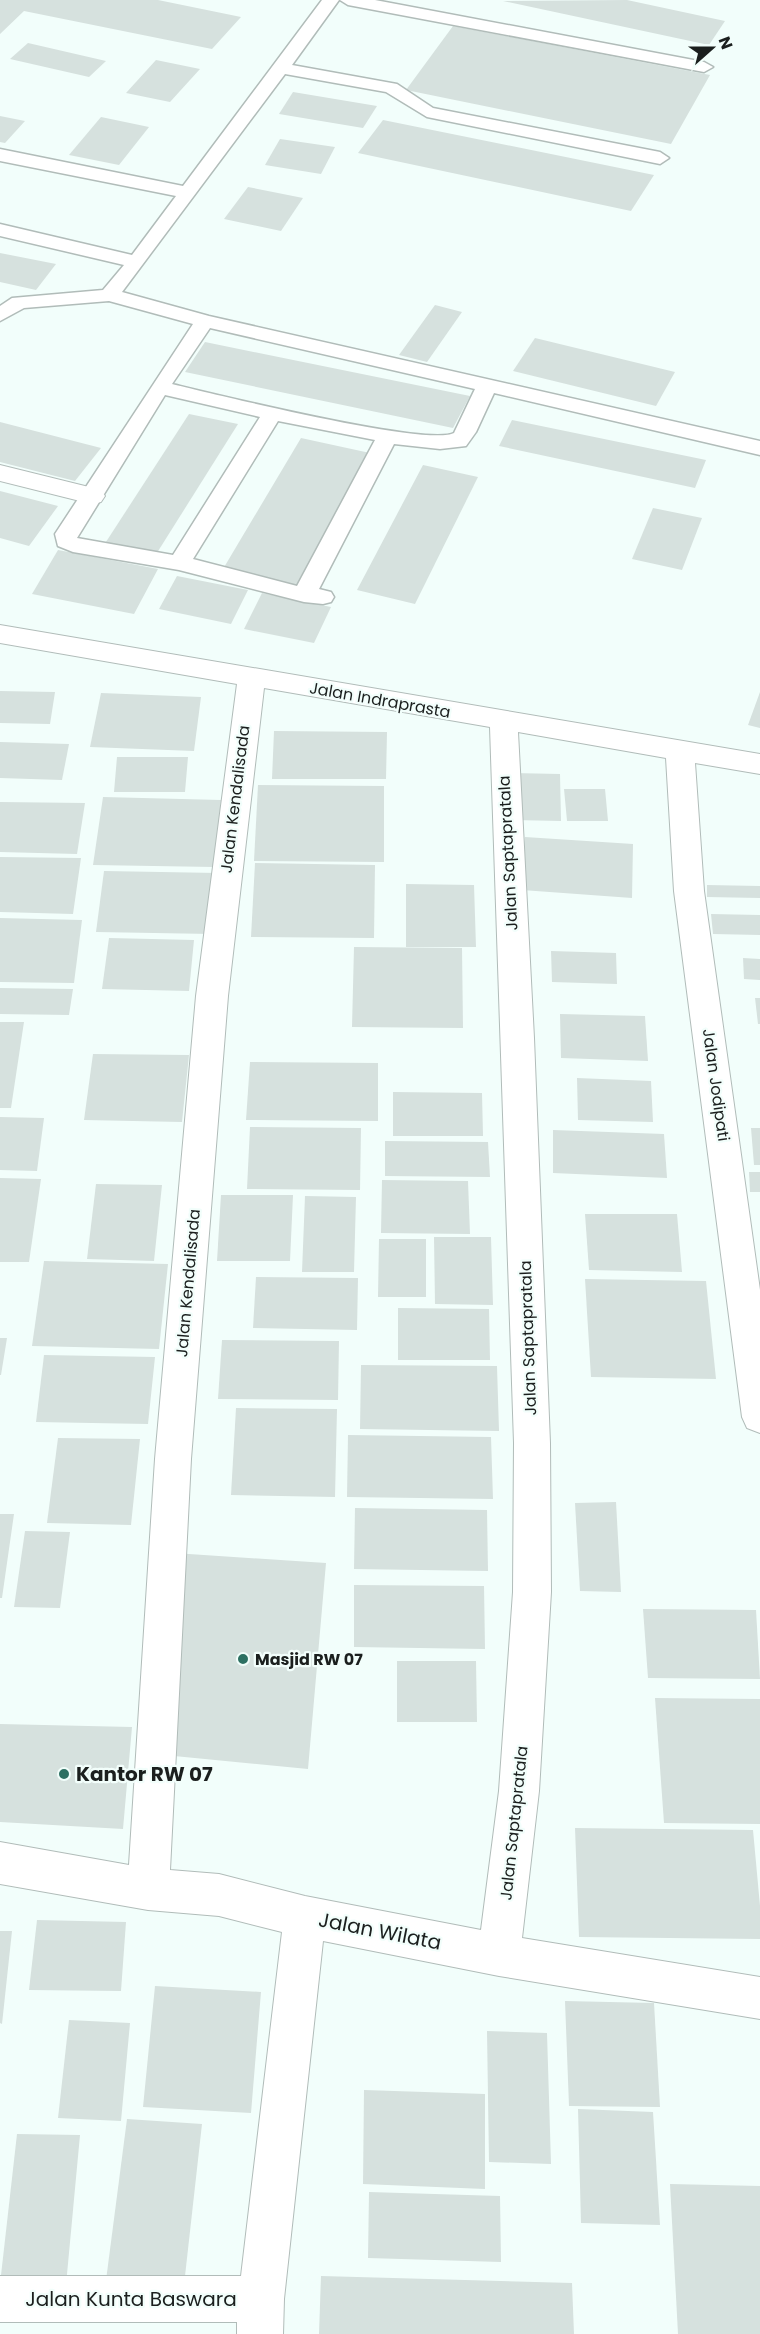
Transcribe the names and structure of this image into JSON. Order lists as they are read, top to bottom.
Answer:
{
  "streets": {
    "street": [
      "Jalan Indraprasta",
      "Jalan Kendalisada",
      "Jalan Saptapratala",
      "Jalan Jodipati",
      "Jalan Wilata",
      "Jalan Kunta Baswara"
    ]
  },
  "crossings": [
    ["Jalan Indraprasta", "Jalan Kendalisada"],
    ["Jalan Indraprasta", "Jalan Saptapratala"],
    ["Jalan Indraprasta", "Jalan Jodipati"],
    ["Jalan Kendalisada", "Jalan Wilata"],
    ["Jalan Saptapratala", "Jalan Wilata"]
  ],
  "places": ["Masjid RW 07", "Kantor RW 07"],
  "north": "right"
}
